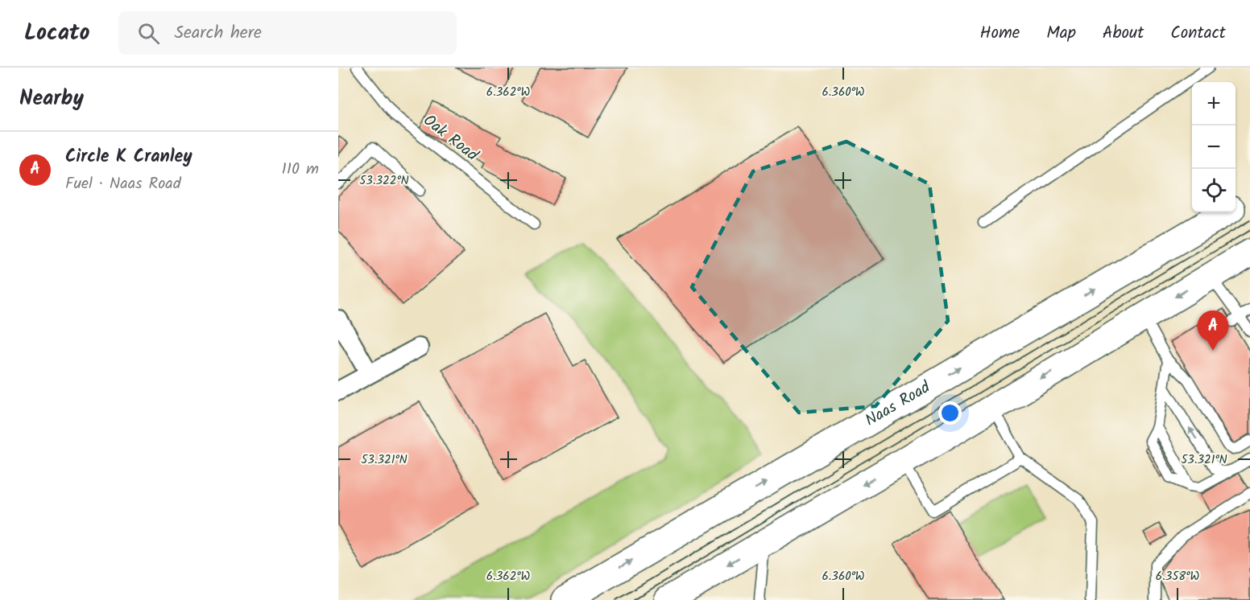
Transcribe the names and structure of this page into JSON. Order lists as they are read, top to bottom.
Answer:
{
  "streets": {
    "main road": ["Naas Road"],
    "lane": ["Oak Road"]
  },
  "page": {
    "header": "Locato",
    "search": "Search here",
    "nav": [
      "Home",
      "Map",
      "About",
      "Contact"
    ],
    "heading": "Nearby",
    "map_buttons": ["+", "−"],
    "list": [
      {
        "mark": "A",
        "name": "Circle K Cranley",
        "note": "Fuel · Naas Road",
        "value": "110 m"
      }
    ],
    "pins": "A"
  },
  "coordinates": [
    "6.362°W",
    "6.360°W",
    "53.322°N",
    "53.321°N",
    "6.358°W"
  ]
}
